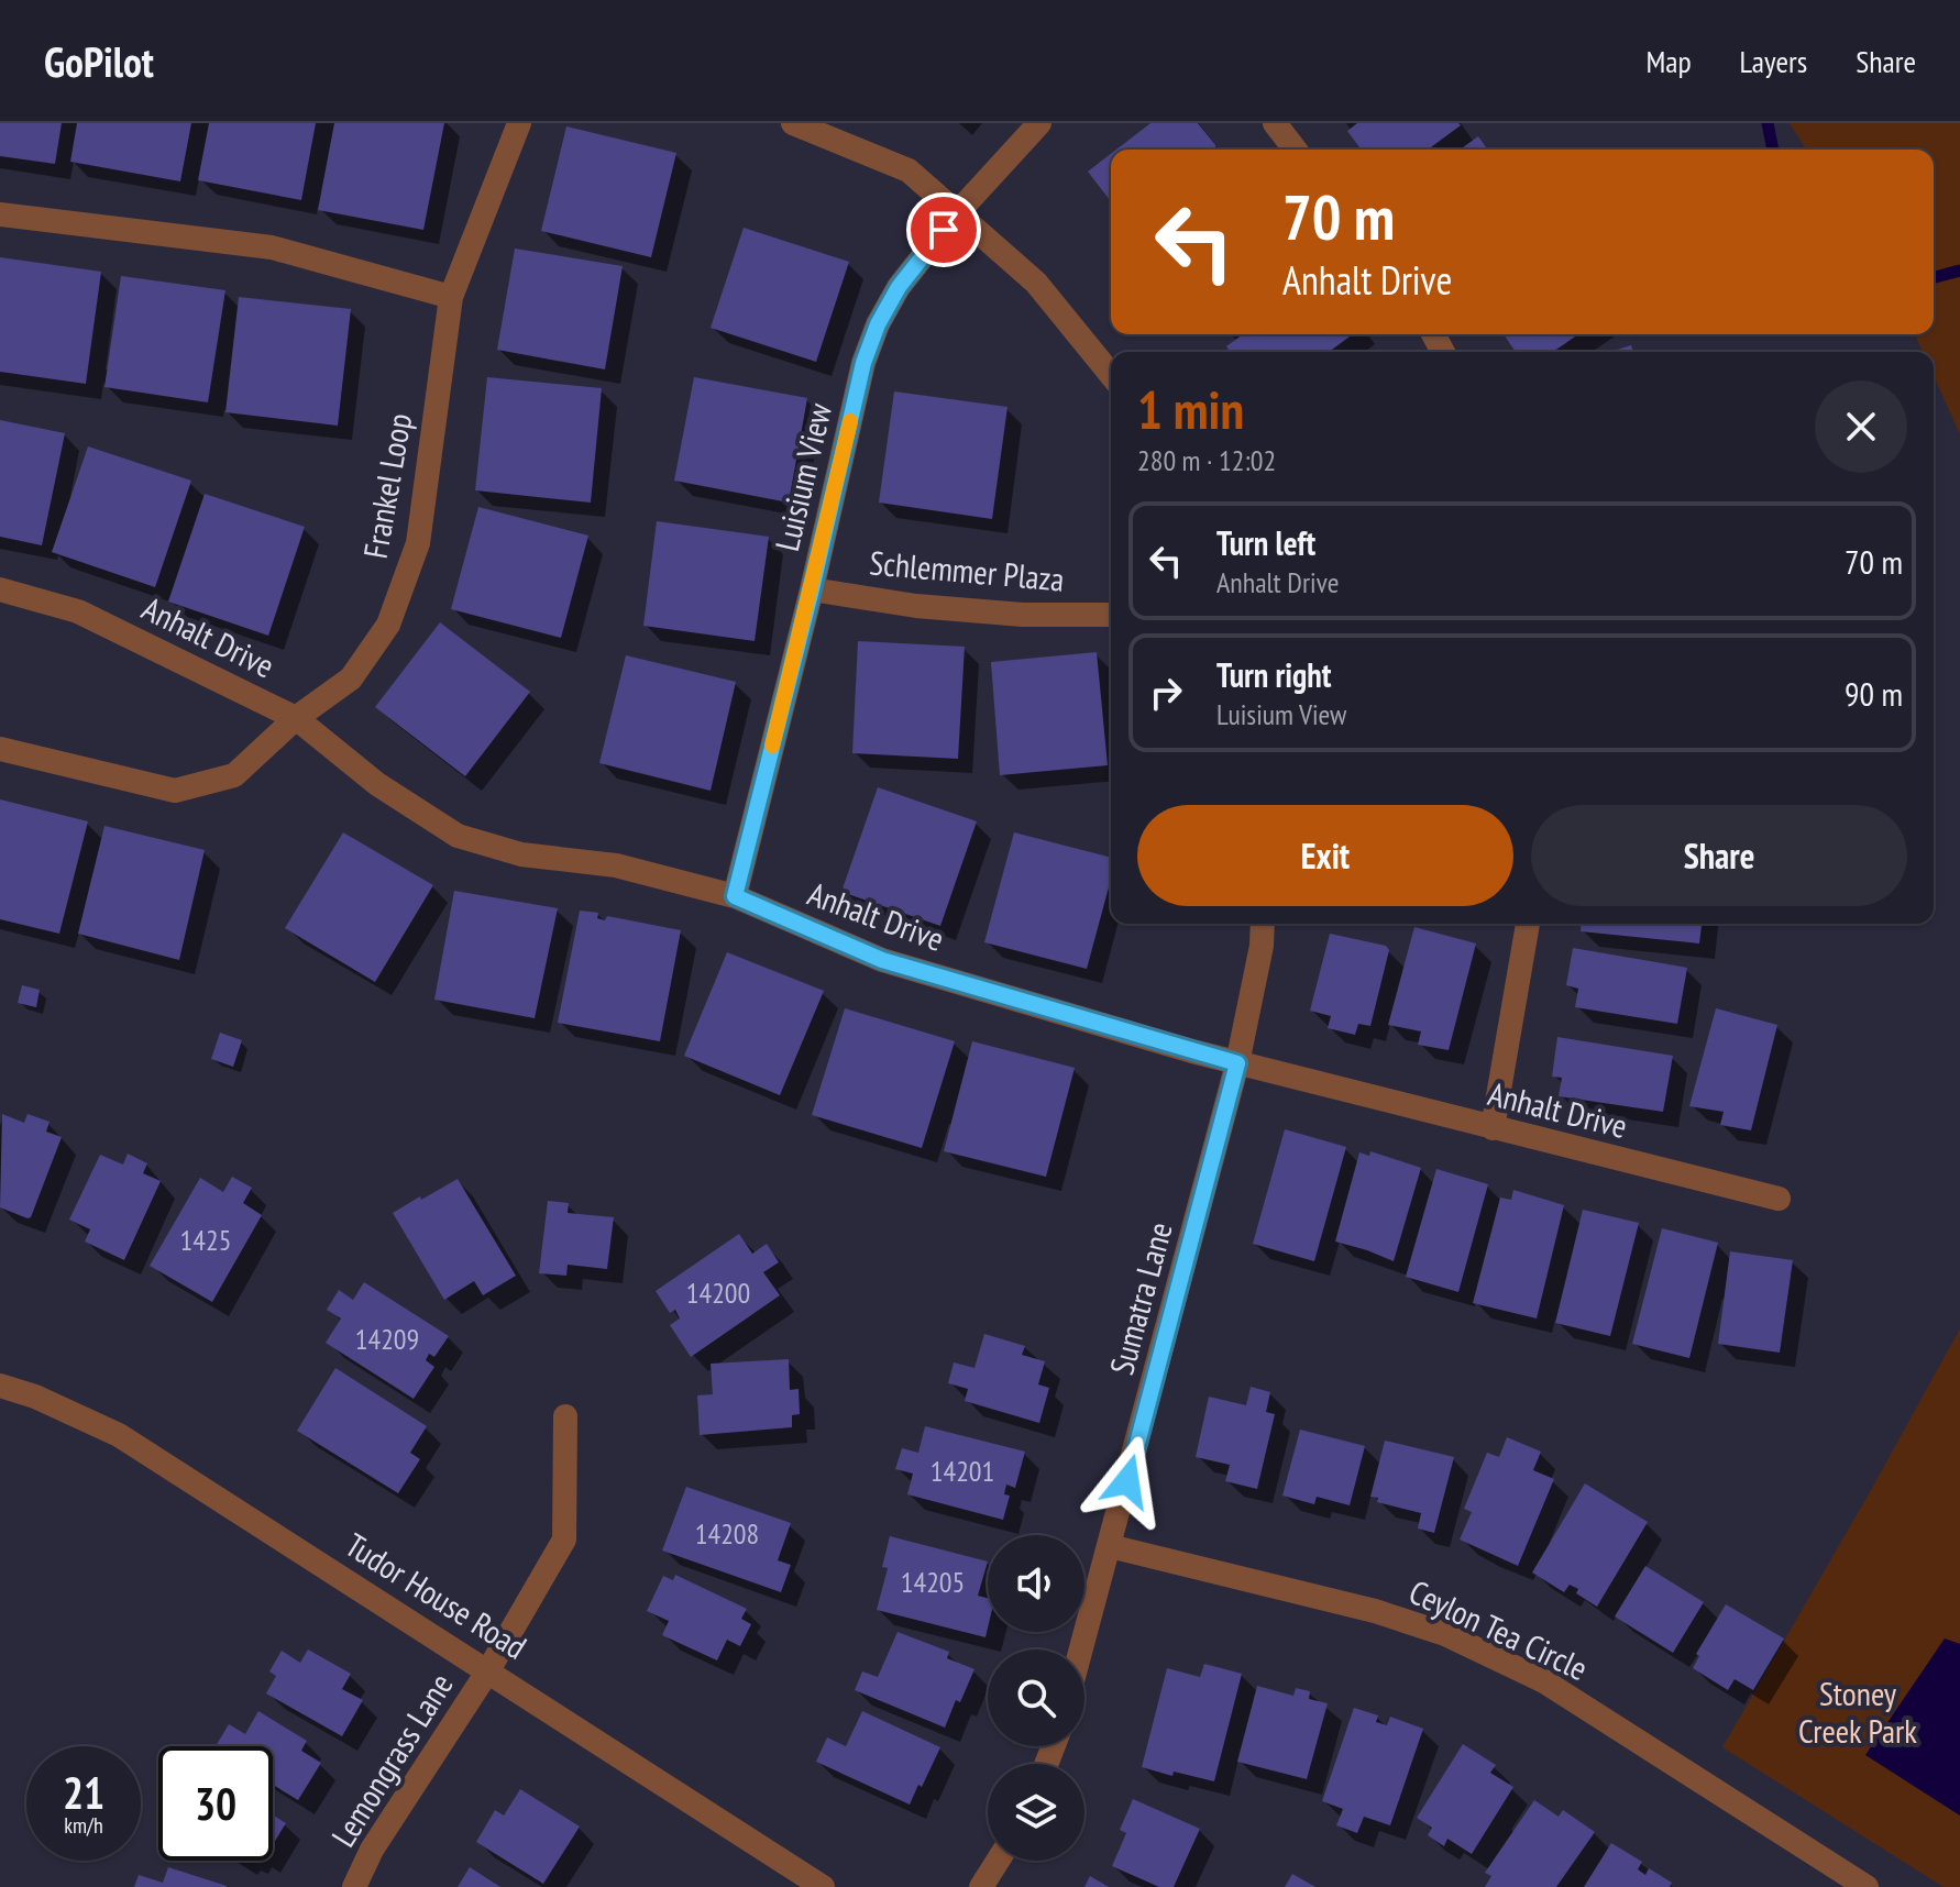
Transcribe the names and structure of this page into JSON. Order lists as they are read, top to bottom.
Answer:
{
  "streets": {
    "street": [
      "Luisium View",
      "Frankel Loop",
      "Schlemmer Plaza",
      "Anhalt Drive",
      "Sumatra Lane",
      "Tudor House Road",
      "Ceylon Tea Circle",
      "Lemongrass Lane"
    ]
  },
  "crossings": [
    ["Luisium View", "Schlemmer Plaza"],
    ["Luisium View", "Anhalt Drive"],
    ["Frankel Loop", "Anhalt Drive"],
    ["Anhalt Drive", "Sumatra Lane"],
    ["Sumatra Lane", "Ceylon Tea Circle"],
    ["Tudor House Road", "Lemongrass Lane"]
  ],
  "parks": ["Stoney Creek Park"],
  "house_numbers": [
    "1425",
    "14200",
    "14209",
    "14201",
    "14208",
    "14205"
  ],
  "page": {
    "header": "GoPilot",
    "nav": ["Map", "Layers", "Share"],
    "turn": ["70 m", "Anhalt Drive"],
    "heading": ["1 min", "280 m · 12:02"],
    "list": [
      {
        "name": "Turn left",
        "note": "Anhalt Drive",
        "value": "70 m"
      },
      {
        "name": "Turn right",
        "note": "Luisium View",
        "value": "90 m"
      }
    ],
    "buttons": ["Exit", "Share"],
    "speed": "21 km/h",
    "limit": "30"
  }
}
